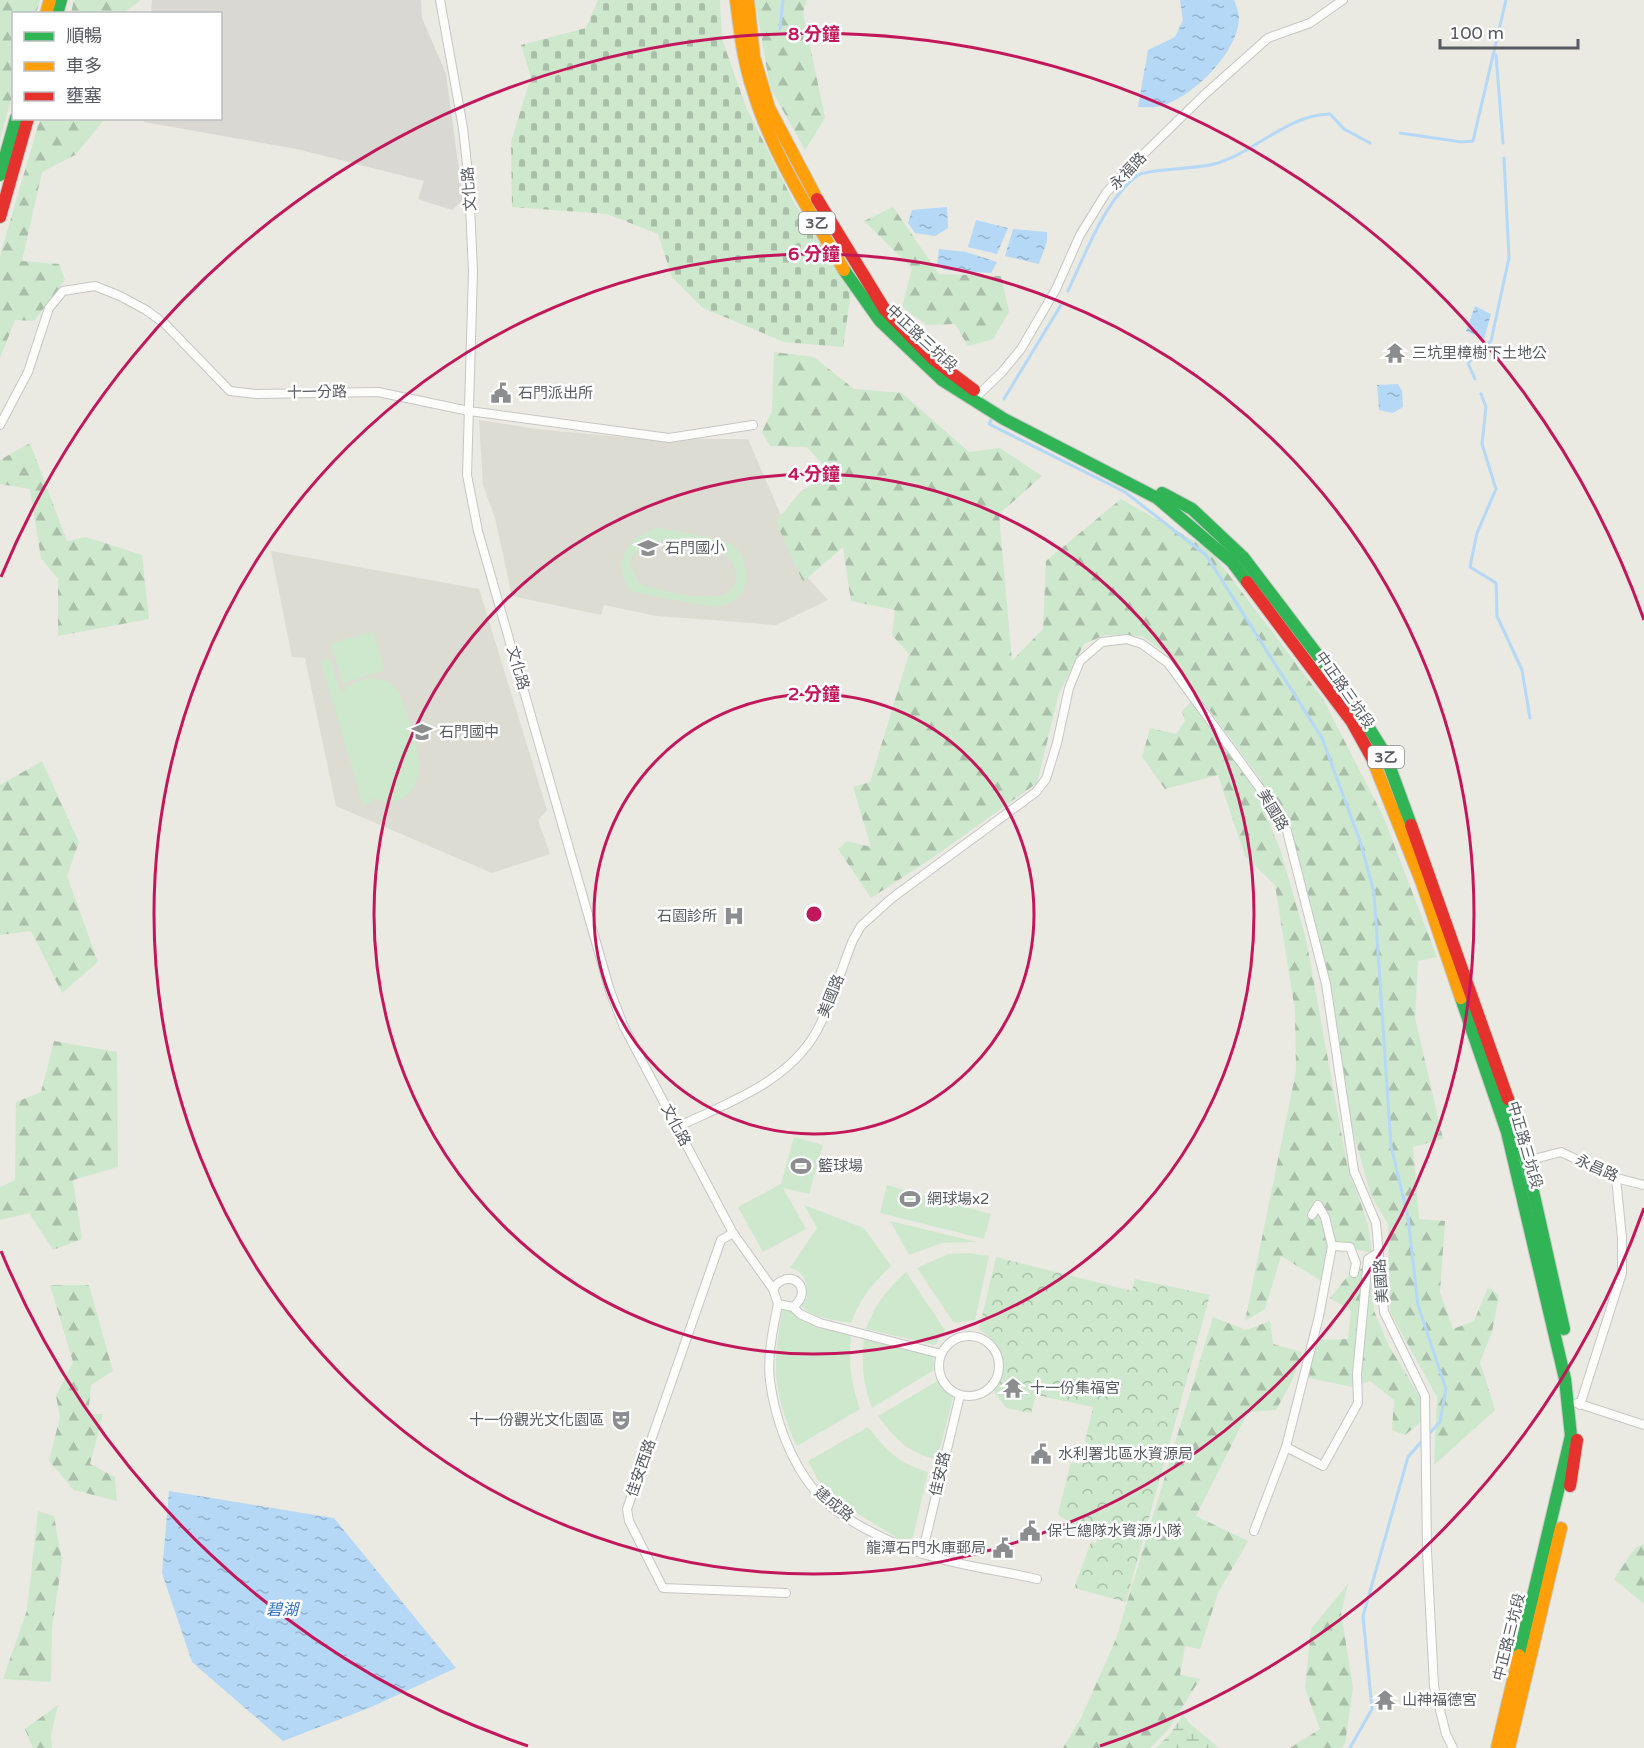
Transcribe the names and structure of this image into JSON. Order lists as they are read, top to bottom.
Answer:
{
  "streets": {
    "main road": ["3乙", "中正路三坑段"],
    "street": [
      "永福路",
      "文化路",
      "十一分路",
      "美國路",
      "永昌路",
      "佳安西路",
      "佳安路",
      "建成路"
    ]
  },
  "crossings": [
    ["永福路", "中正路三坑段"],
    ["文化路", "十一分路"],
    ["文化路", "美國路"],
    ["文化路", "佳安西路"],
    ["文化路", "建成路"],
    ["中正路三坑段", "永昌路"],
    ["佳安路", "建成路"]
  ],
  "water": ["碧湖"],
  "places": {
    "temple": ["三坑里樟樹下土地公", "十一份集福宮", "山神福德宮"],
    "public building": [
      "石門派出所",
      "水利署北區水資源局",
      "保七總隊水資源小隊",
      "龍潭石門水庫郵局"
    ],
    "school or university": ["石門國小", "石門國中"],
    "hospital": ["石園診所"],
    "sports": ["籃球場", "網球場x2"],
    "theatre": ["十一份觀光文化園區"]
  },
  "legend": ["順暢", "車多", "壅塞"],
  "scale_bar": "100 m",
  "rings": [
    "8 分鐘",
    "6 分鐘",
    "4 分鐘",
    "2 分鐘"
  ]
}
